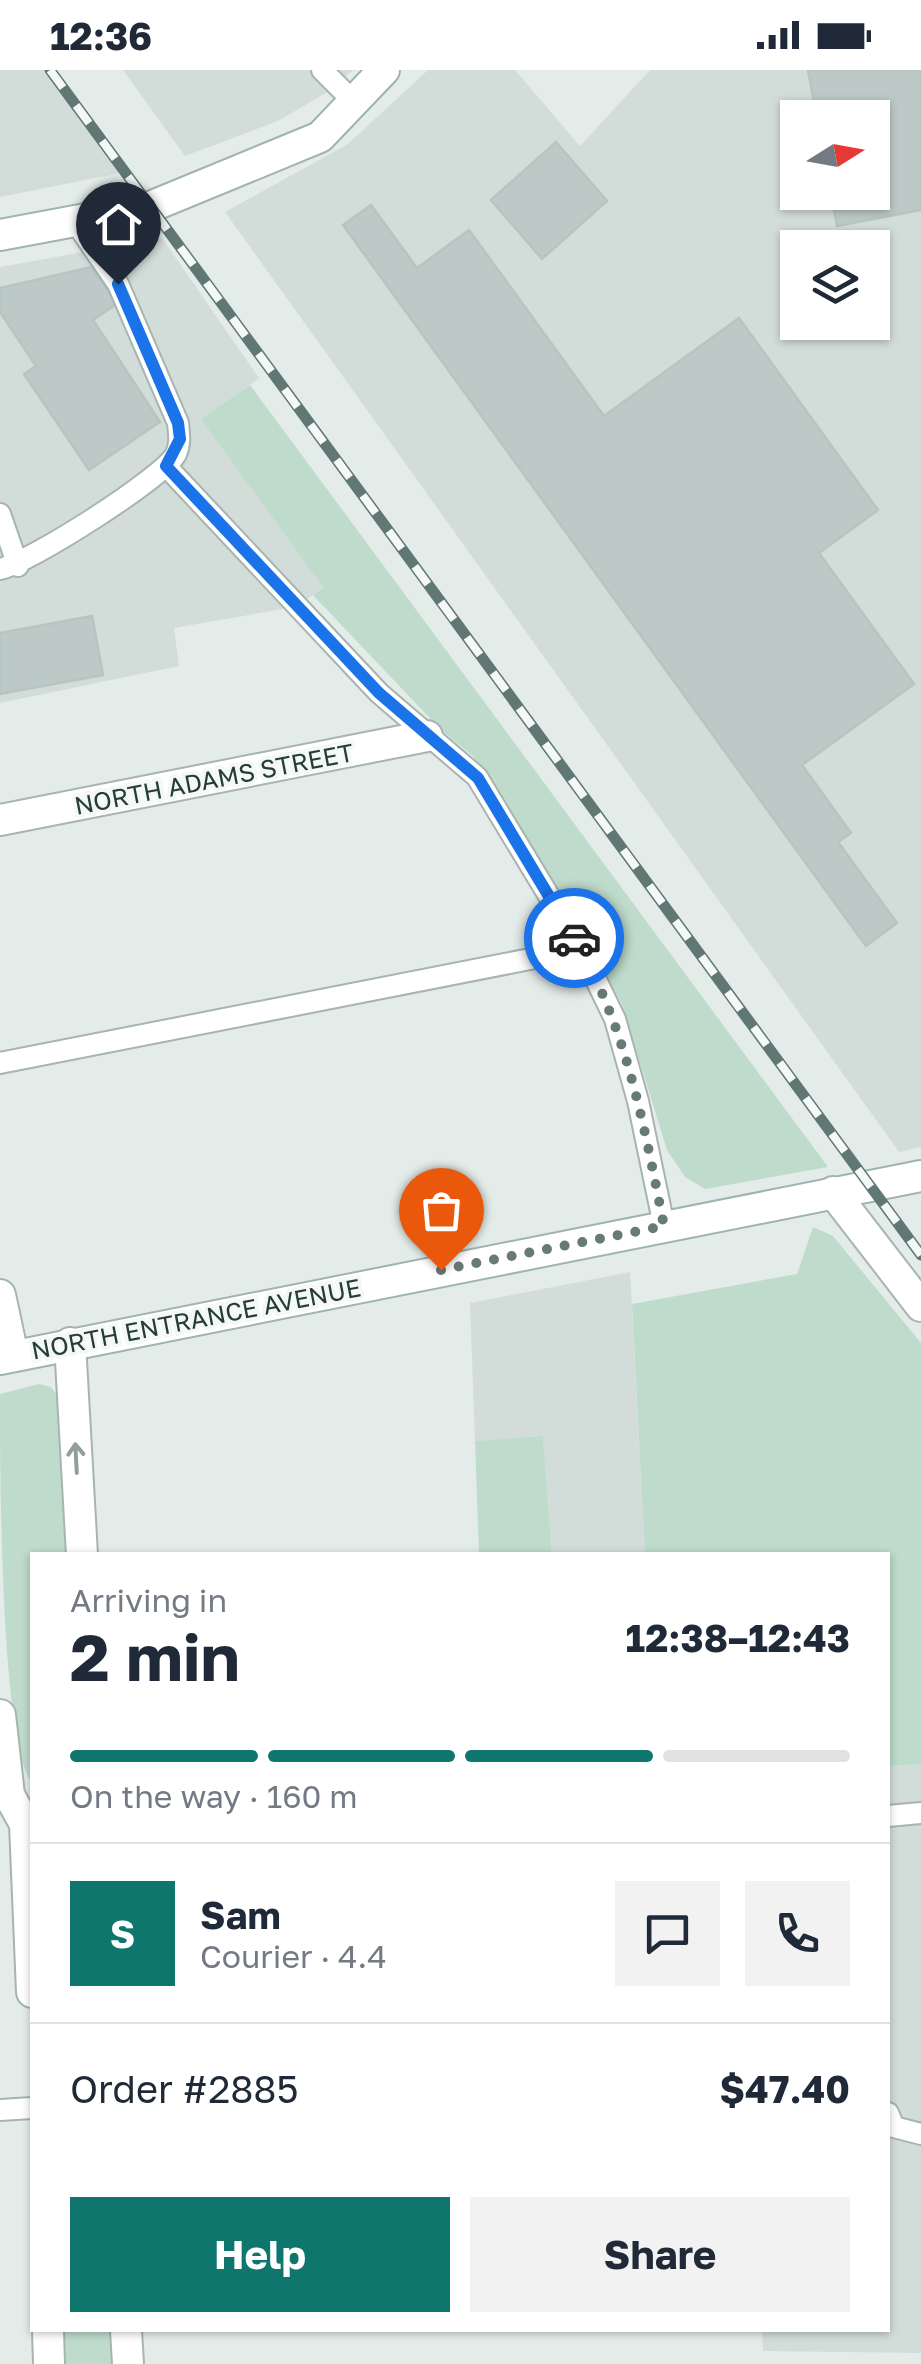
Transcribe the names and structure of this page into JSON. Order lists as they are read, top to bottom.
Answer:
{
  "streets": {
    "street": ["NORTH ADAMS STREET", "NORTH ENTRANCE AVENUE"]
  },
  "north": "right",
  "page": {
    "status": "12:36",
    "heading": ["2 min", "Arriving in", "12:38–12:43"],
    "panel": [
      "Sam",
      "Courier · 4.4",
      "Order #2885",
      "$47.40"
    ],
    "bar": "On the way · 160 m",
    "round": "S",
    "buttons": ["Help", "Share"]
  }
}
